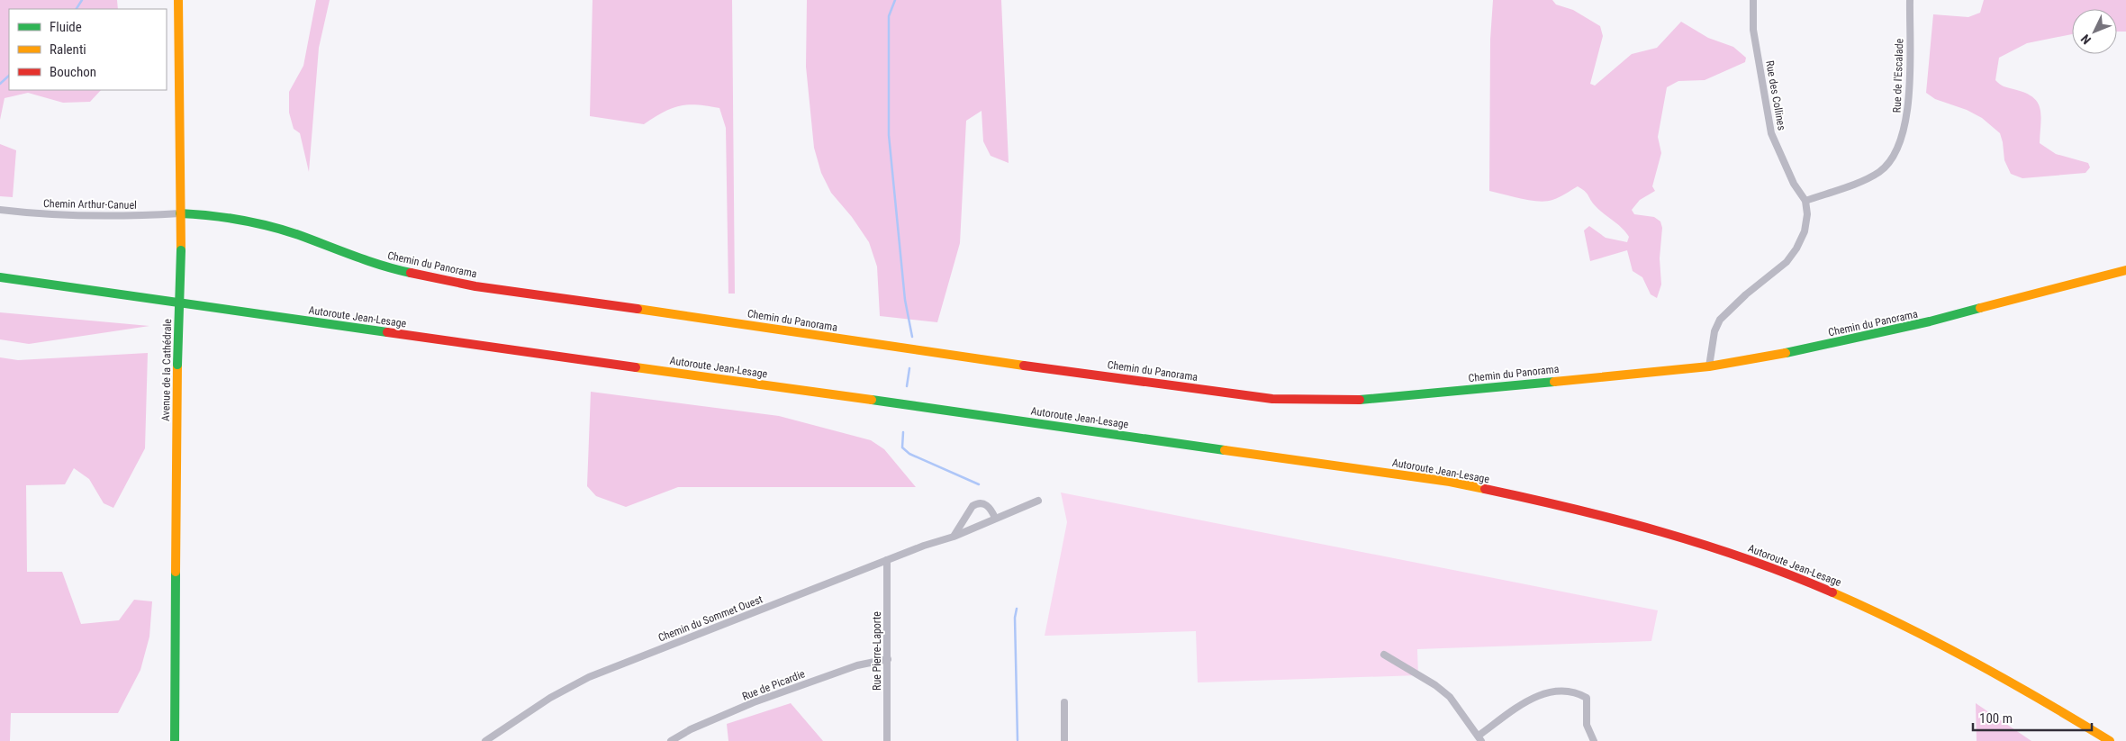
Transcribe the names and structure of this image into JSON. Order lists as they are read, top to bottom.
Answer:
{
  "streets": {
    "main road": ["Chemin du Panorama", "Autoroute Jean-Lesage", "Avenue de la Cathédrale"],
    "street": [
      "Rue de l'Escalade",
      "Rue des Collines",
      "Chemin Arthur-Canuel",
      "Chemin du Sommet Ouest",
      "Rue Pierre-Laporte",
      "Rue de Picardie"
    ]
  },
  "crossings": [
    ["Rue de l'Escalade", "Rue des Collines"],
    ["Rue des Collines", "Chemin du Panorama"],
    ["Chemin Arthur-Canuel", "Chemin du Panorama"],
    ["Chemin Arthur-Canuel", "Avenue de la Cathédrale"],
    ["Chemin du Panorama", "Avenue de la Cathédrale"],
    ["Chemin du Sommet Ouest", "Rue Pierre-Laporte"],
    ["Rue Pierre-Laporte", "Rue de Picardie"]
  ],
  "legend": ["Fluide", "Ralenti", "Bouchon"],
  "scale_bar": "100 m",
  "north": "bottom left"
}
